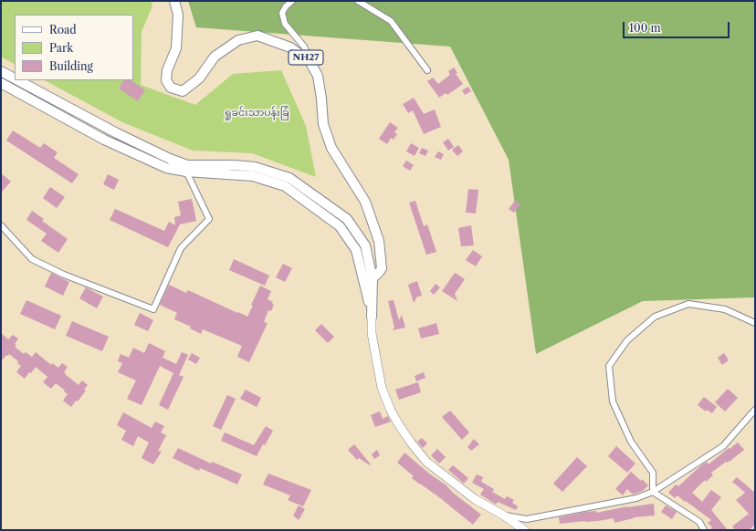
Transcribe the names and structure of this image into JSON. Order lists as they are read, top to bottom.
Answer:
{
  "streets": {
    "highway": ["NH27"]
  },
  "parks": ["ရှုခင်းသာပန်းခြံ"],
  "legend": ["Road", "Park", "Building"],
  "scale_bar": "100 m"
}
